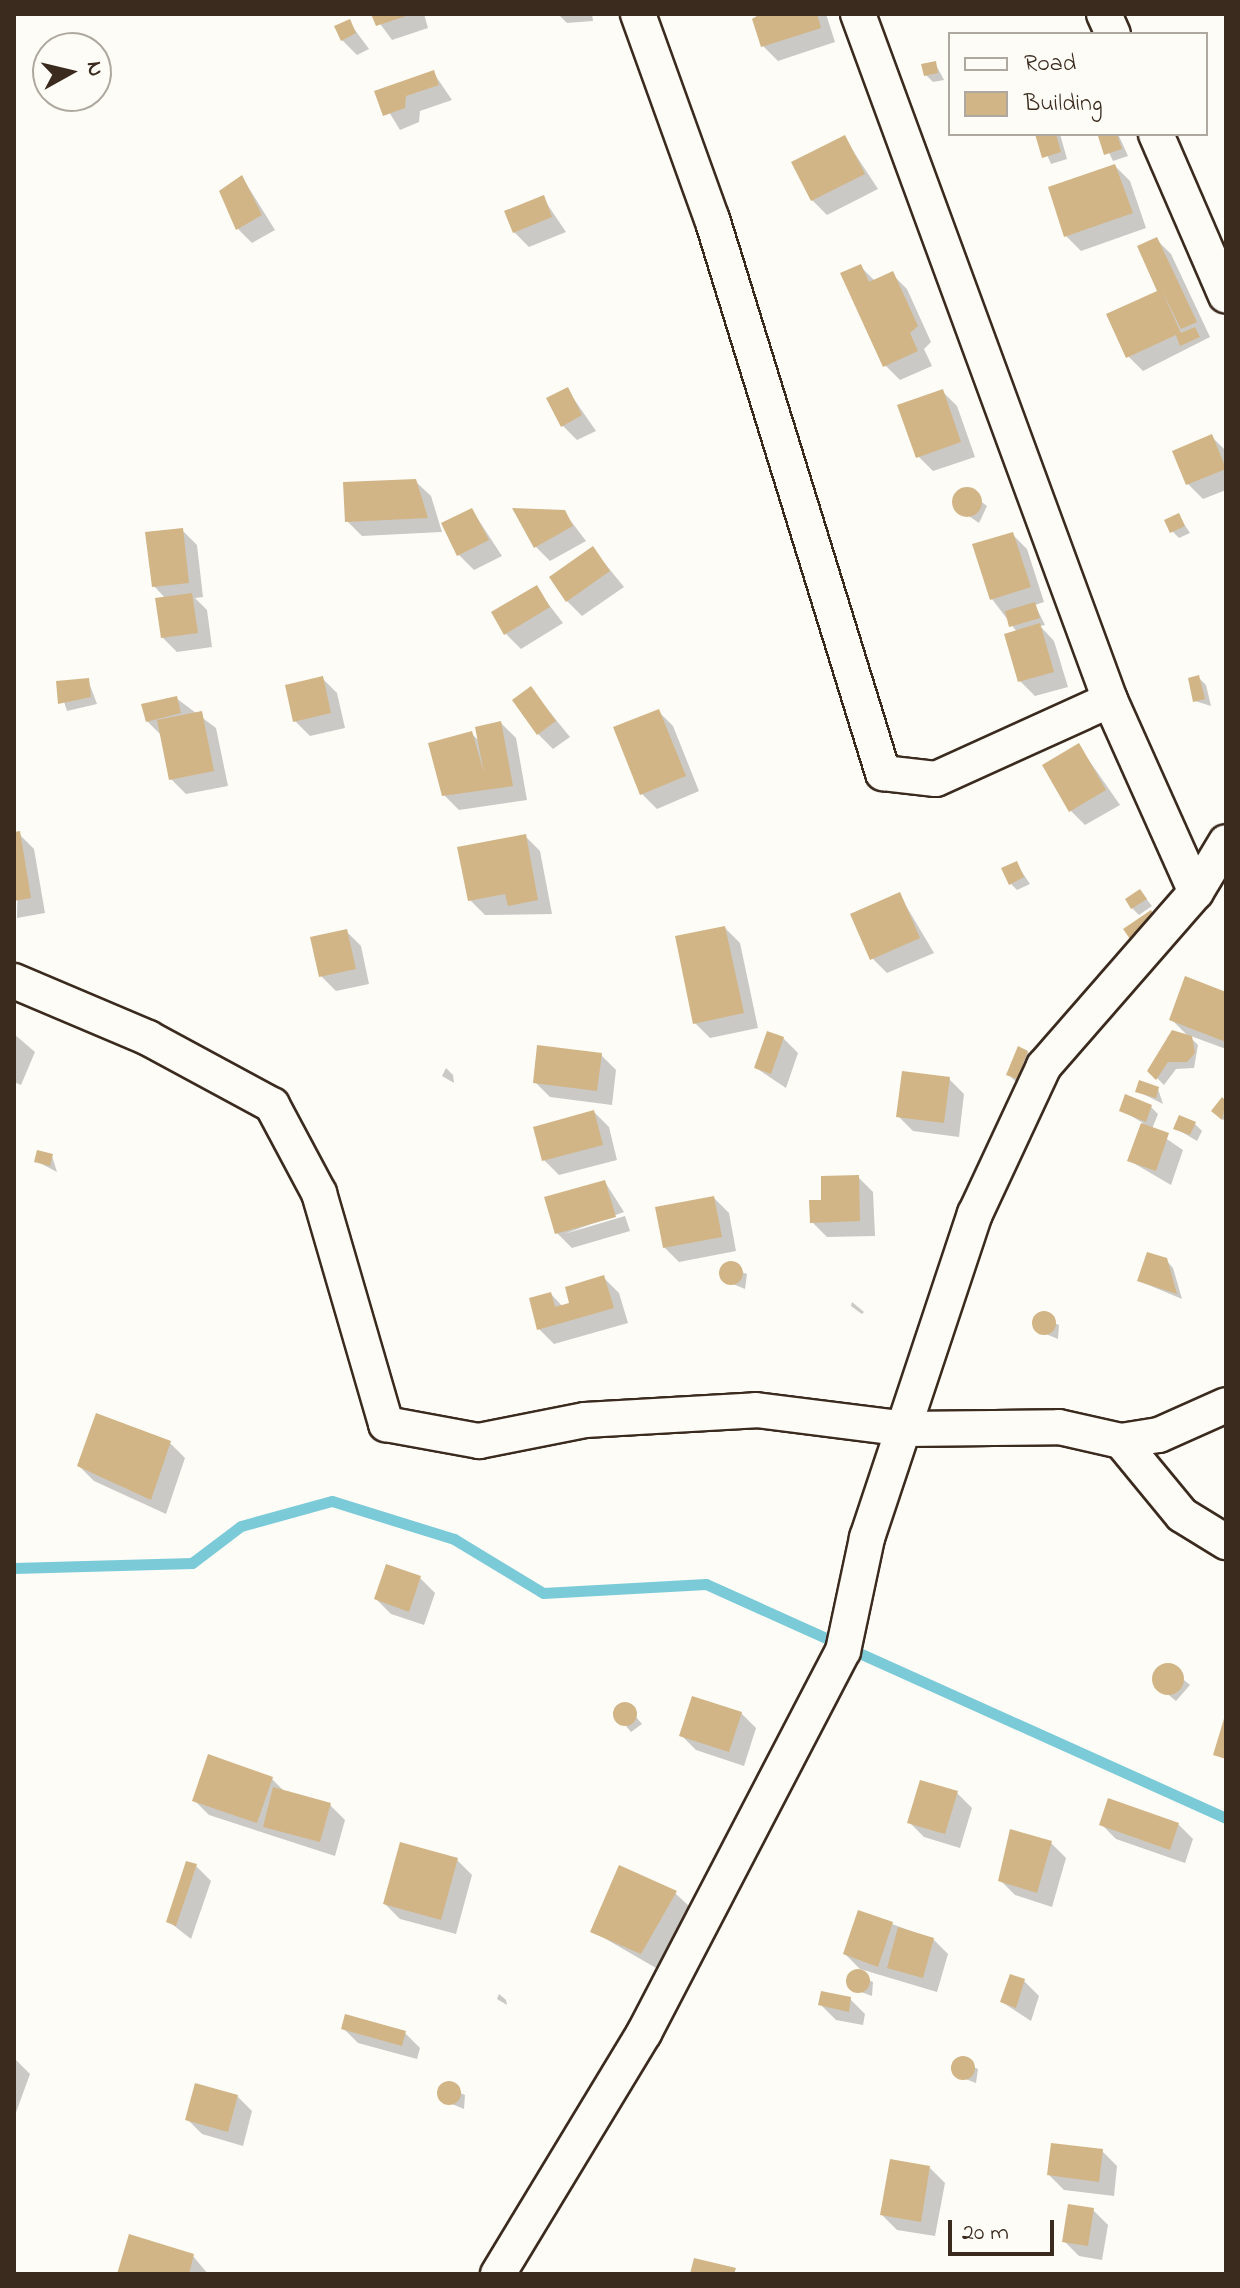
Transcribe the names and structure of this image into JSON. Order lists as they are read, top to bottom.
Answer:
{
  "legend": ["Road", "Building"],
  "scale_bar": "20 m",
  "north": "right"
}
